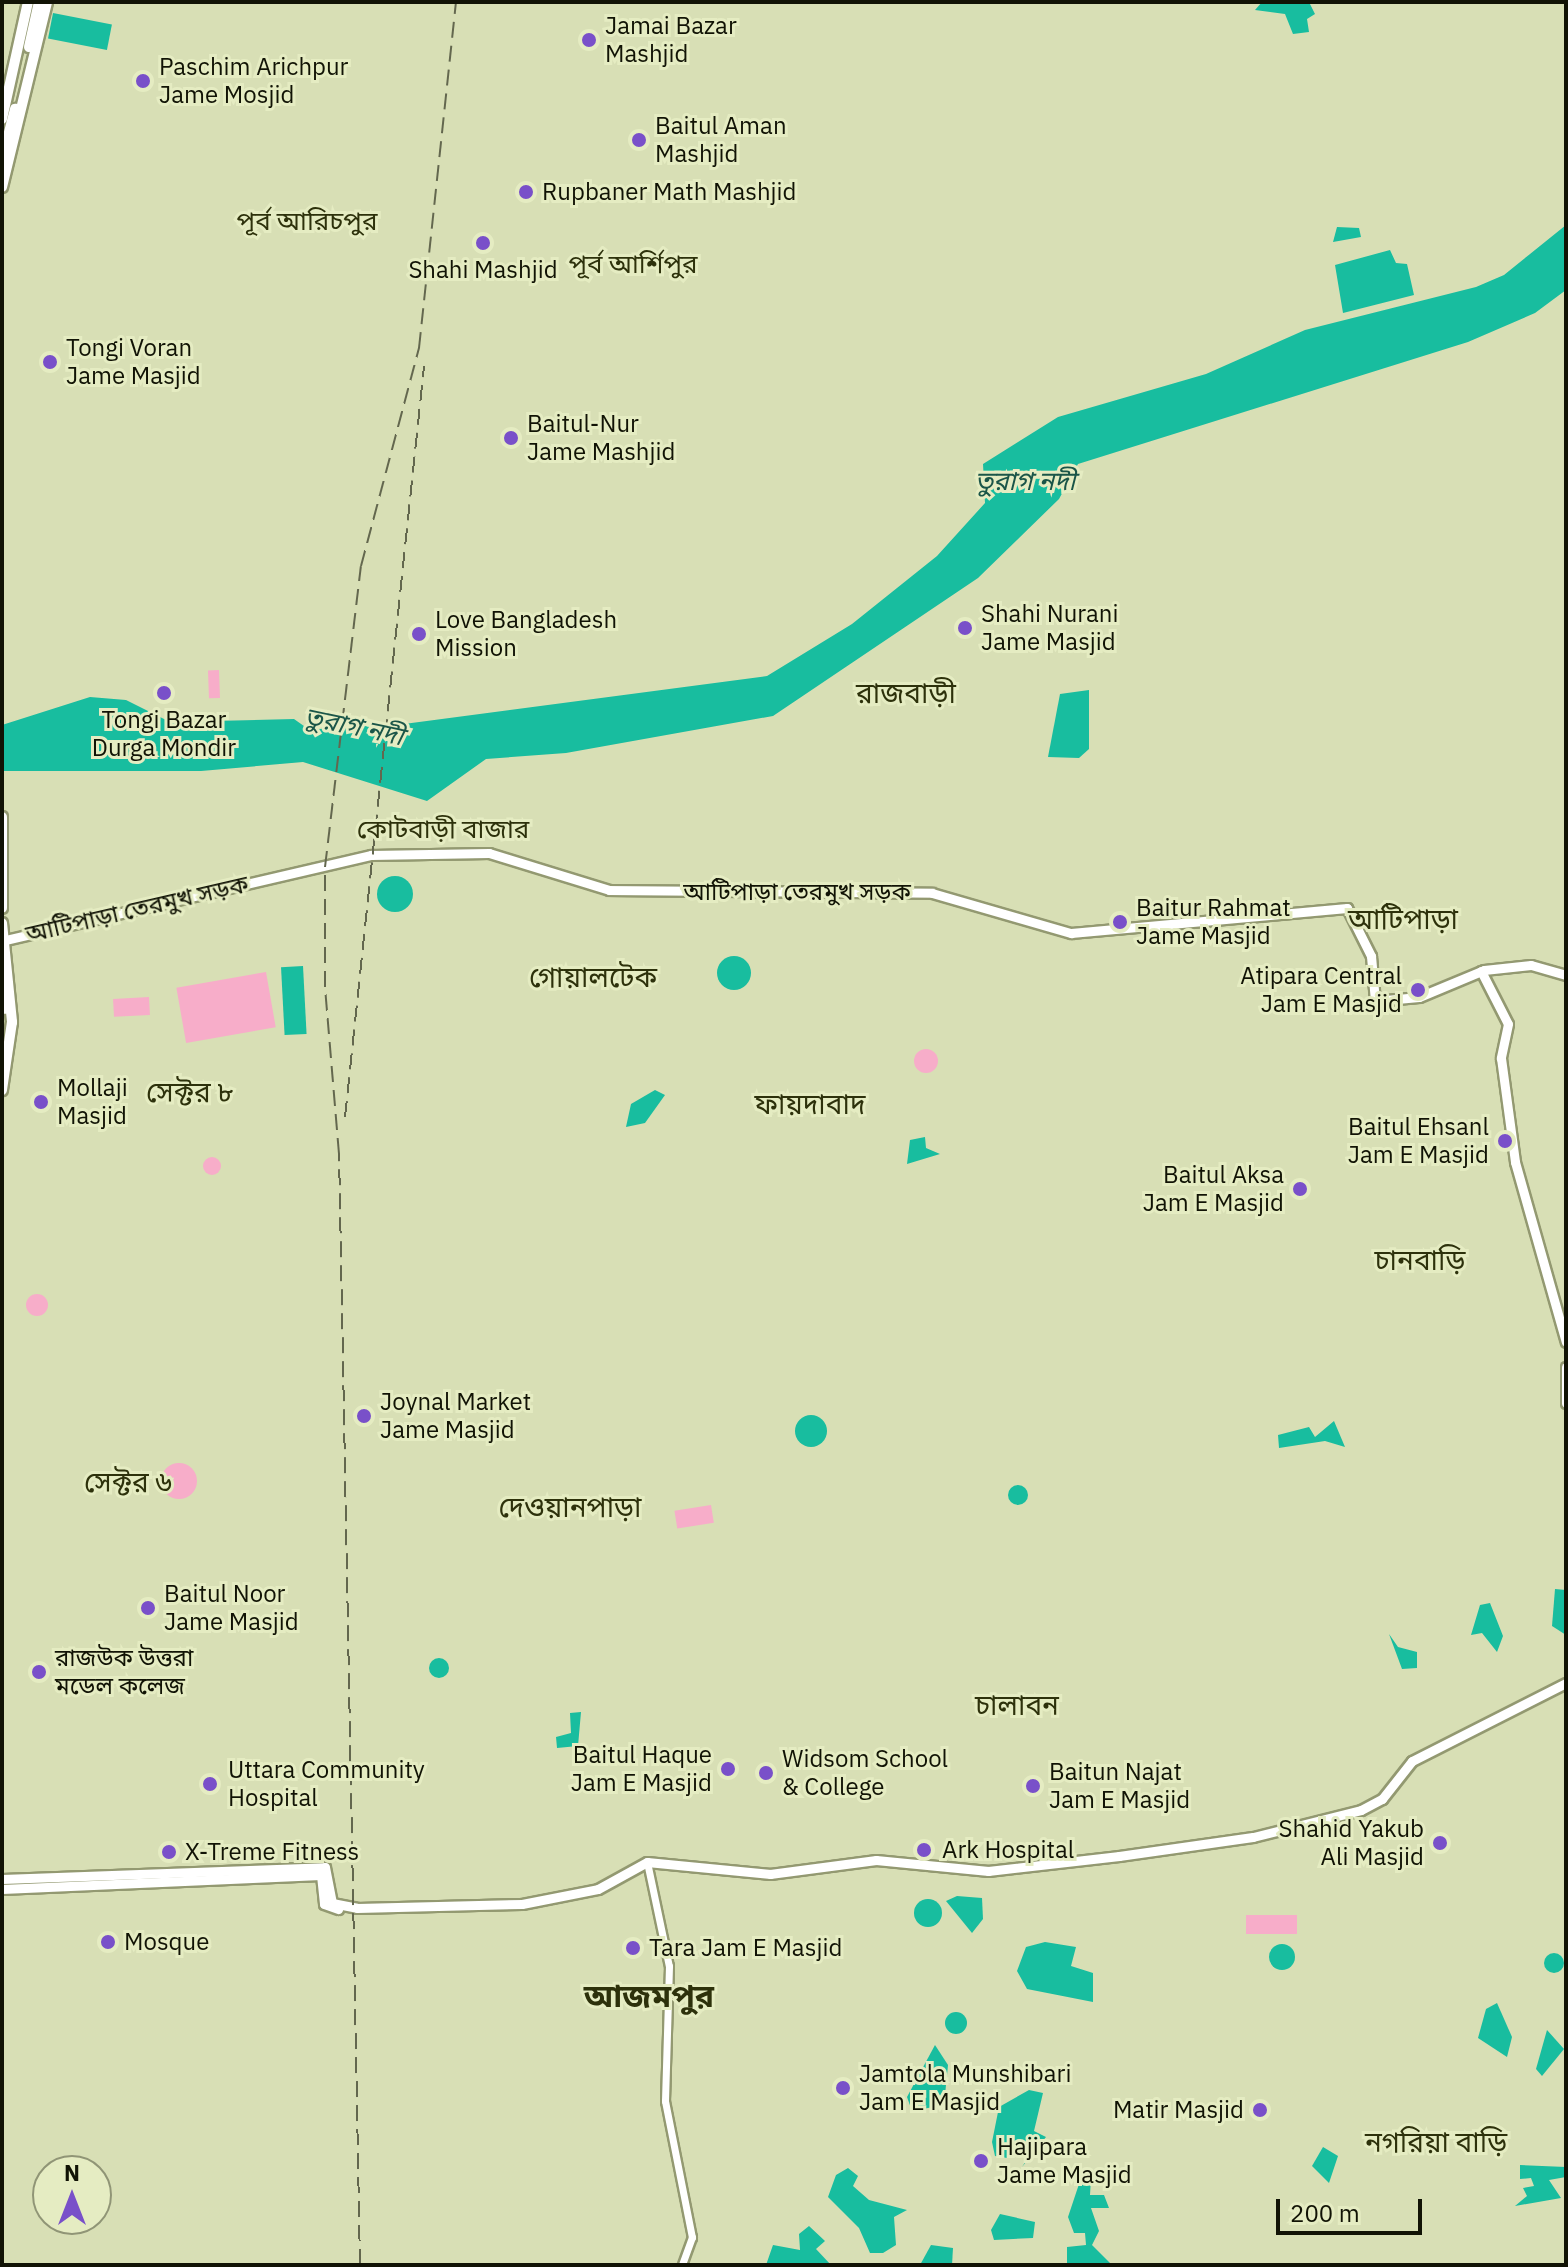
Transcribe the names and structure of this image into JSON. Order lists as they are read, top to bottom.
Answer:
{
  "streets": {
    "main road": ["আটিপাড়া তেরমুখ সড়ক"]
  },
  "districts": [
    "পূর্ব আরিচপুর",
    "পূর্ব আর্শিপুর",
    "রাজবাড়ী",
    "কোটবাড়ী বাজার",
    "আটিপাড়া",
    "গোয়ালটেক",
    "সেক্টর ৮",
    "ফায়দাবাদ",
    "চানবাড়ি",
    "সেক্টর ৬",
    "দেওয়ানপাড়া",
    "চালাবন",
    "আজমপুর",
    "নগরিয়া বাড়ি"
  ],
  "water": ["তুরাগ নদী"],
  "places": [
    "Jamai Bazar Mashjid",
    "Paschim Arichpur Jame Mosjid",
    "Baitul Aman Mashjid",
    "Rupbaner Math Mashjid",
    "Shahi Mashjid",
    "Tongi Voran Jame Masjid",
    "Baitul-Nur Jame Mashjid",
    "Shahi Nurani Jame Masjid",
    "Love Bangladesh Mission",
    "Tongi Bazar Durga Mondir",
    "Baitur Rahmat Jame Masjid",
    "Atipara Central Jam E Masjid",
    "Mollaji Masjid",
    "Baitul Ehsanl Jam E Masjid",
    "Baitul Aksa Jam E Masjid",
    "Joynal Market Jame Masjid",
    "Baitul Noor Jame Masjid",
    "রাজউক উত্তরা মডেল কলেজ",
    "Baitul Haque Jam E Masjid",
    "Widsom School & College",
    "Uttara Community Hospital",
    "Baitun Najat Jam E Masjid",
    "Shahid Yakub Ali Masjid",
    "Ark Hospital",
    "X-Treme Fitness",
    "Mosque",
    "Tara Jam E Masjid",
    "Jamtola Munshibari Jam E Masjid",
    "Matir Masjid",
    "Hajipara Jame Masjid"
  ],
  "scale_bar": "200 m",
  "north": "top"
}
